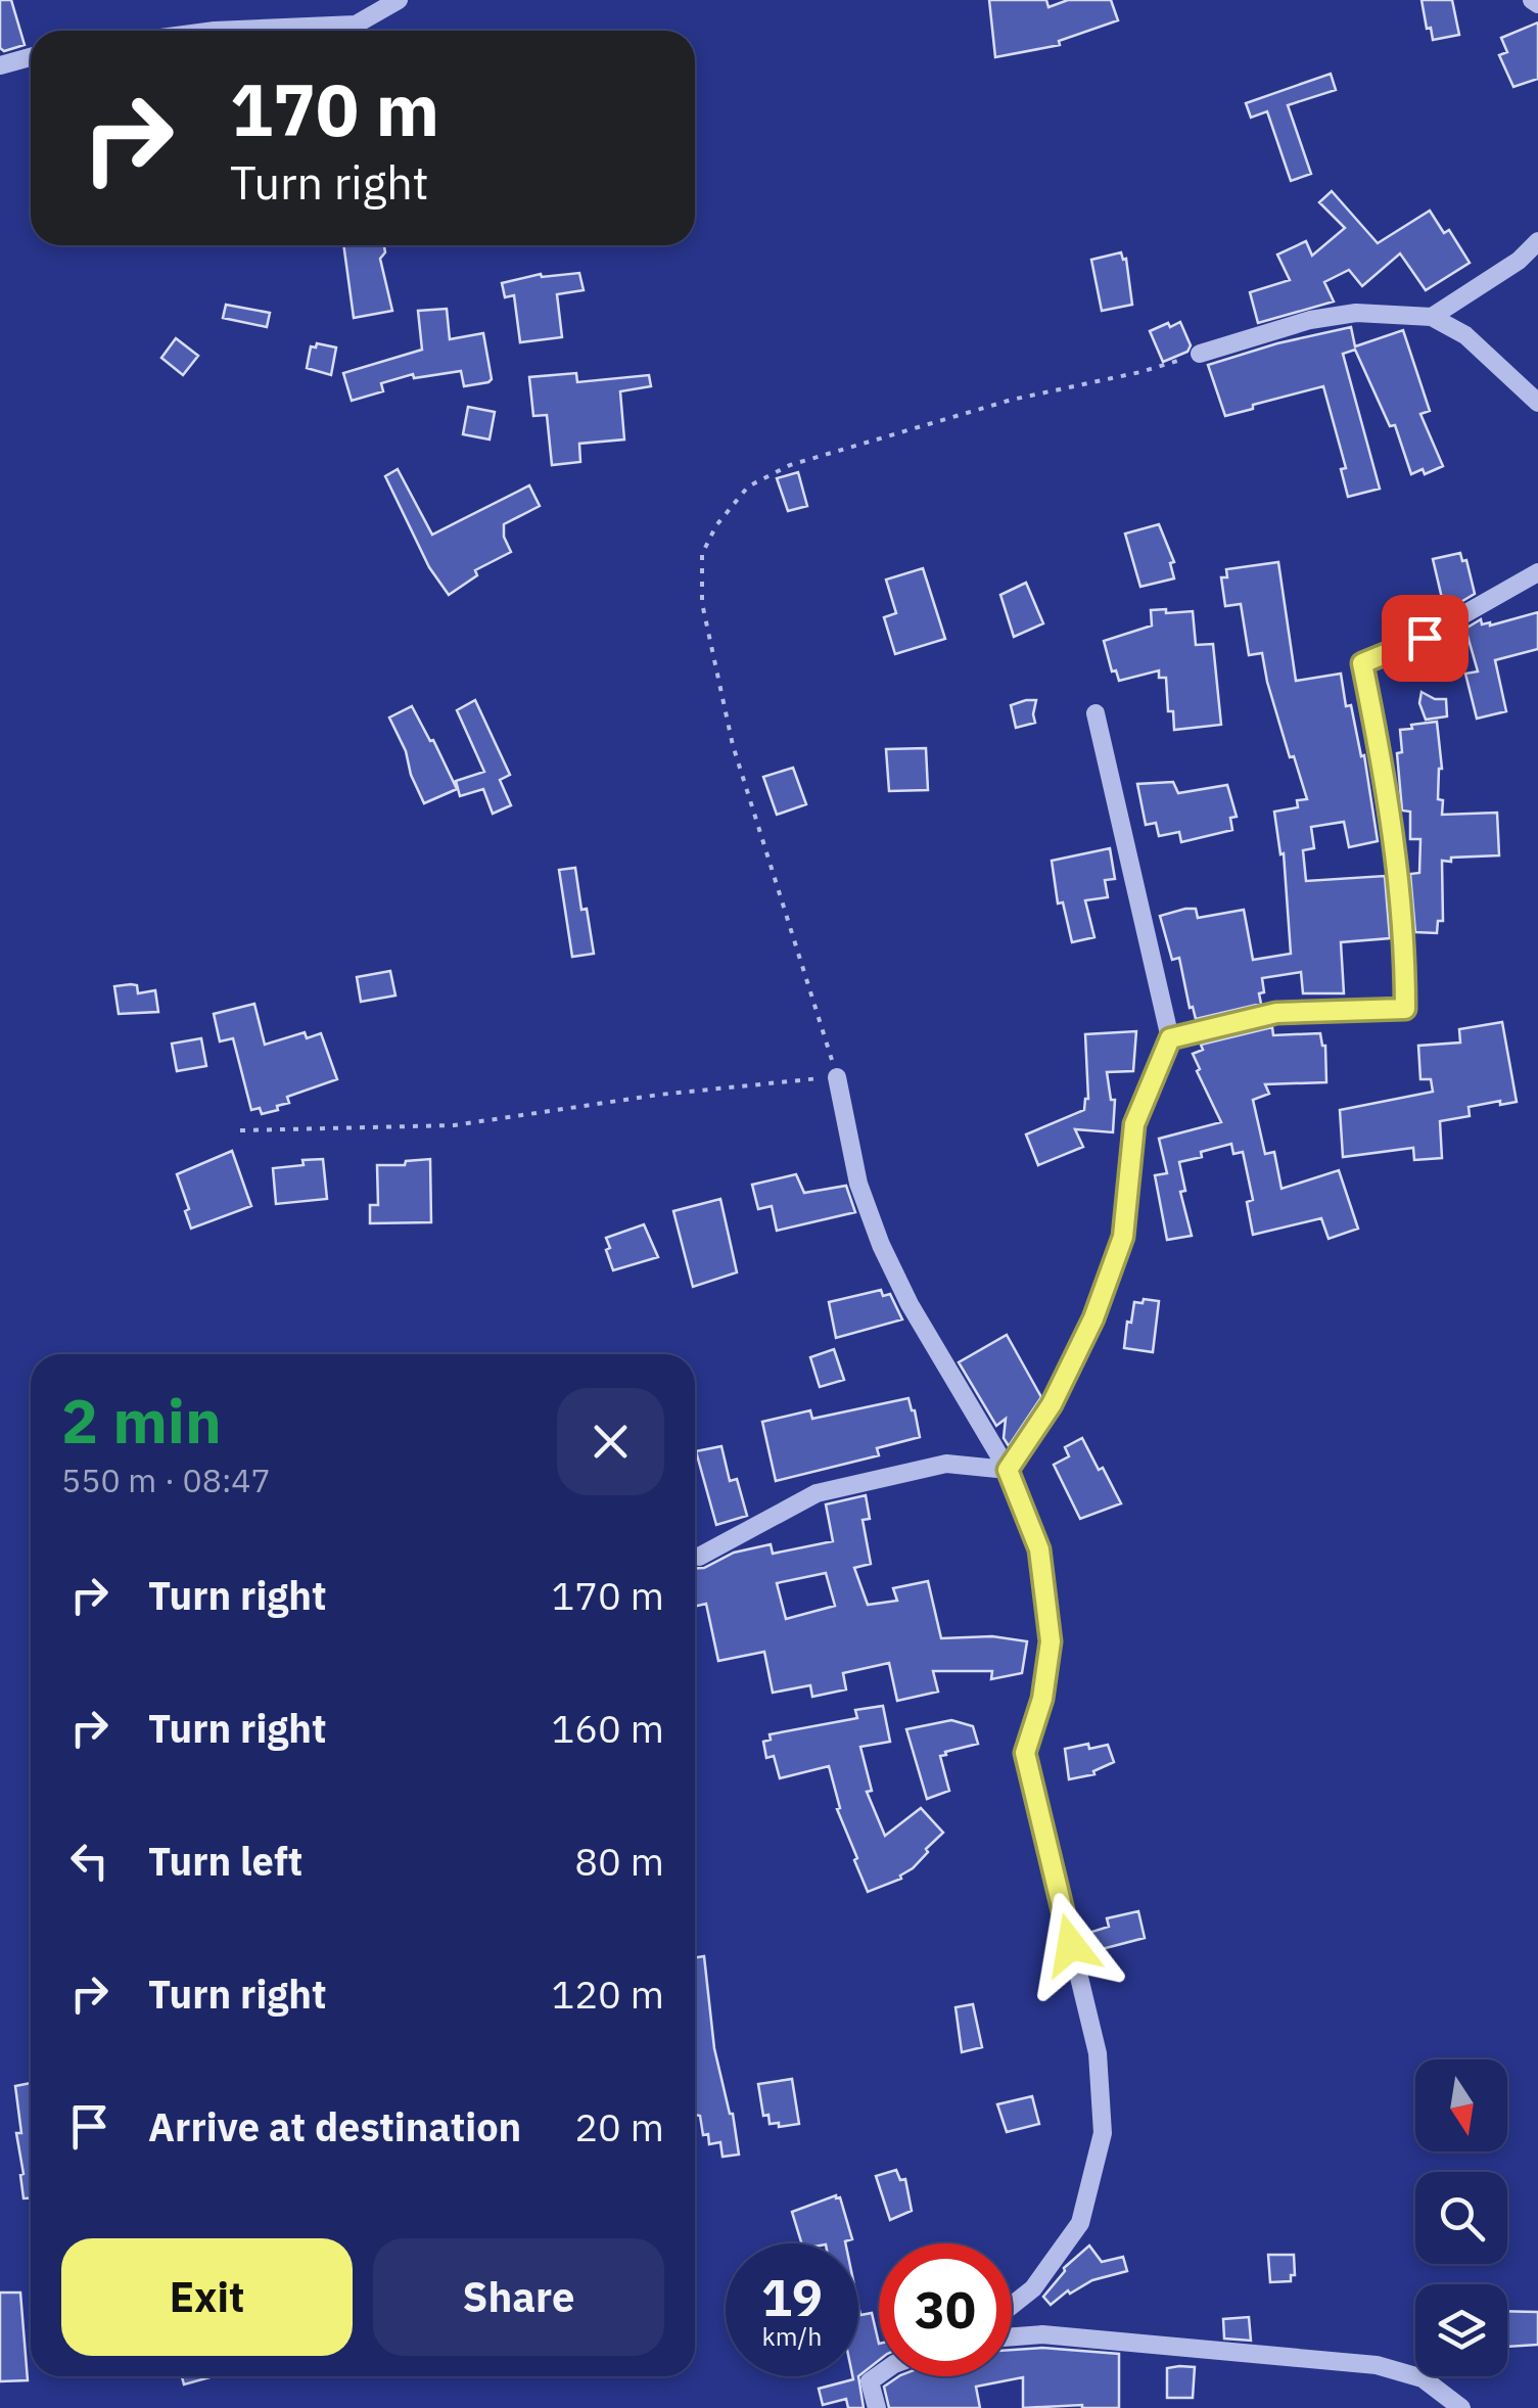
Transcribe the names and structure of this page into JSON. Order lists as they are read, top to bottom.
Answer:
{
  "north": "bottom",
  "page": {
    "turn": ["170 m", "Turn right"],
    "heading": ["2 min", "550 m · 08:47"],
    "list": [
      {
        "name": "Turn right",
        "value": "170 m"
      },
      {
        "name": "Turn right",
        "value": "160 m"
      },
      {
        "name": "Turn left",
        "value": "80 m"
      },
      {
        "name": "Turn right",
        "value": "120 m"
      },
      {
        "name": "Arrive at destination",
        "value": "20 m"
      }
    ],
    "buttons": ["Exit", "Share"],
    "speed": "19 km/h",
    "limit": "30"
  }
}
